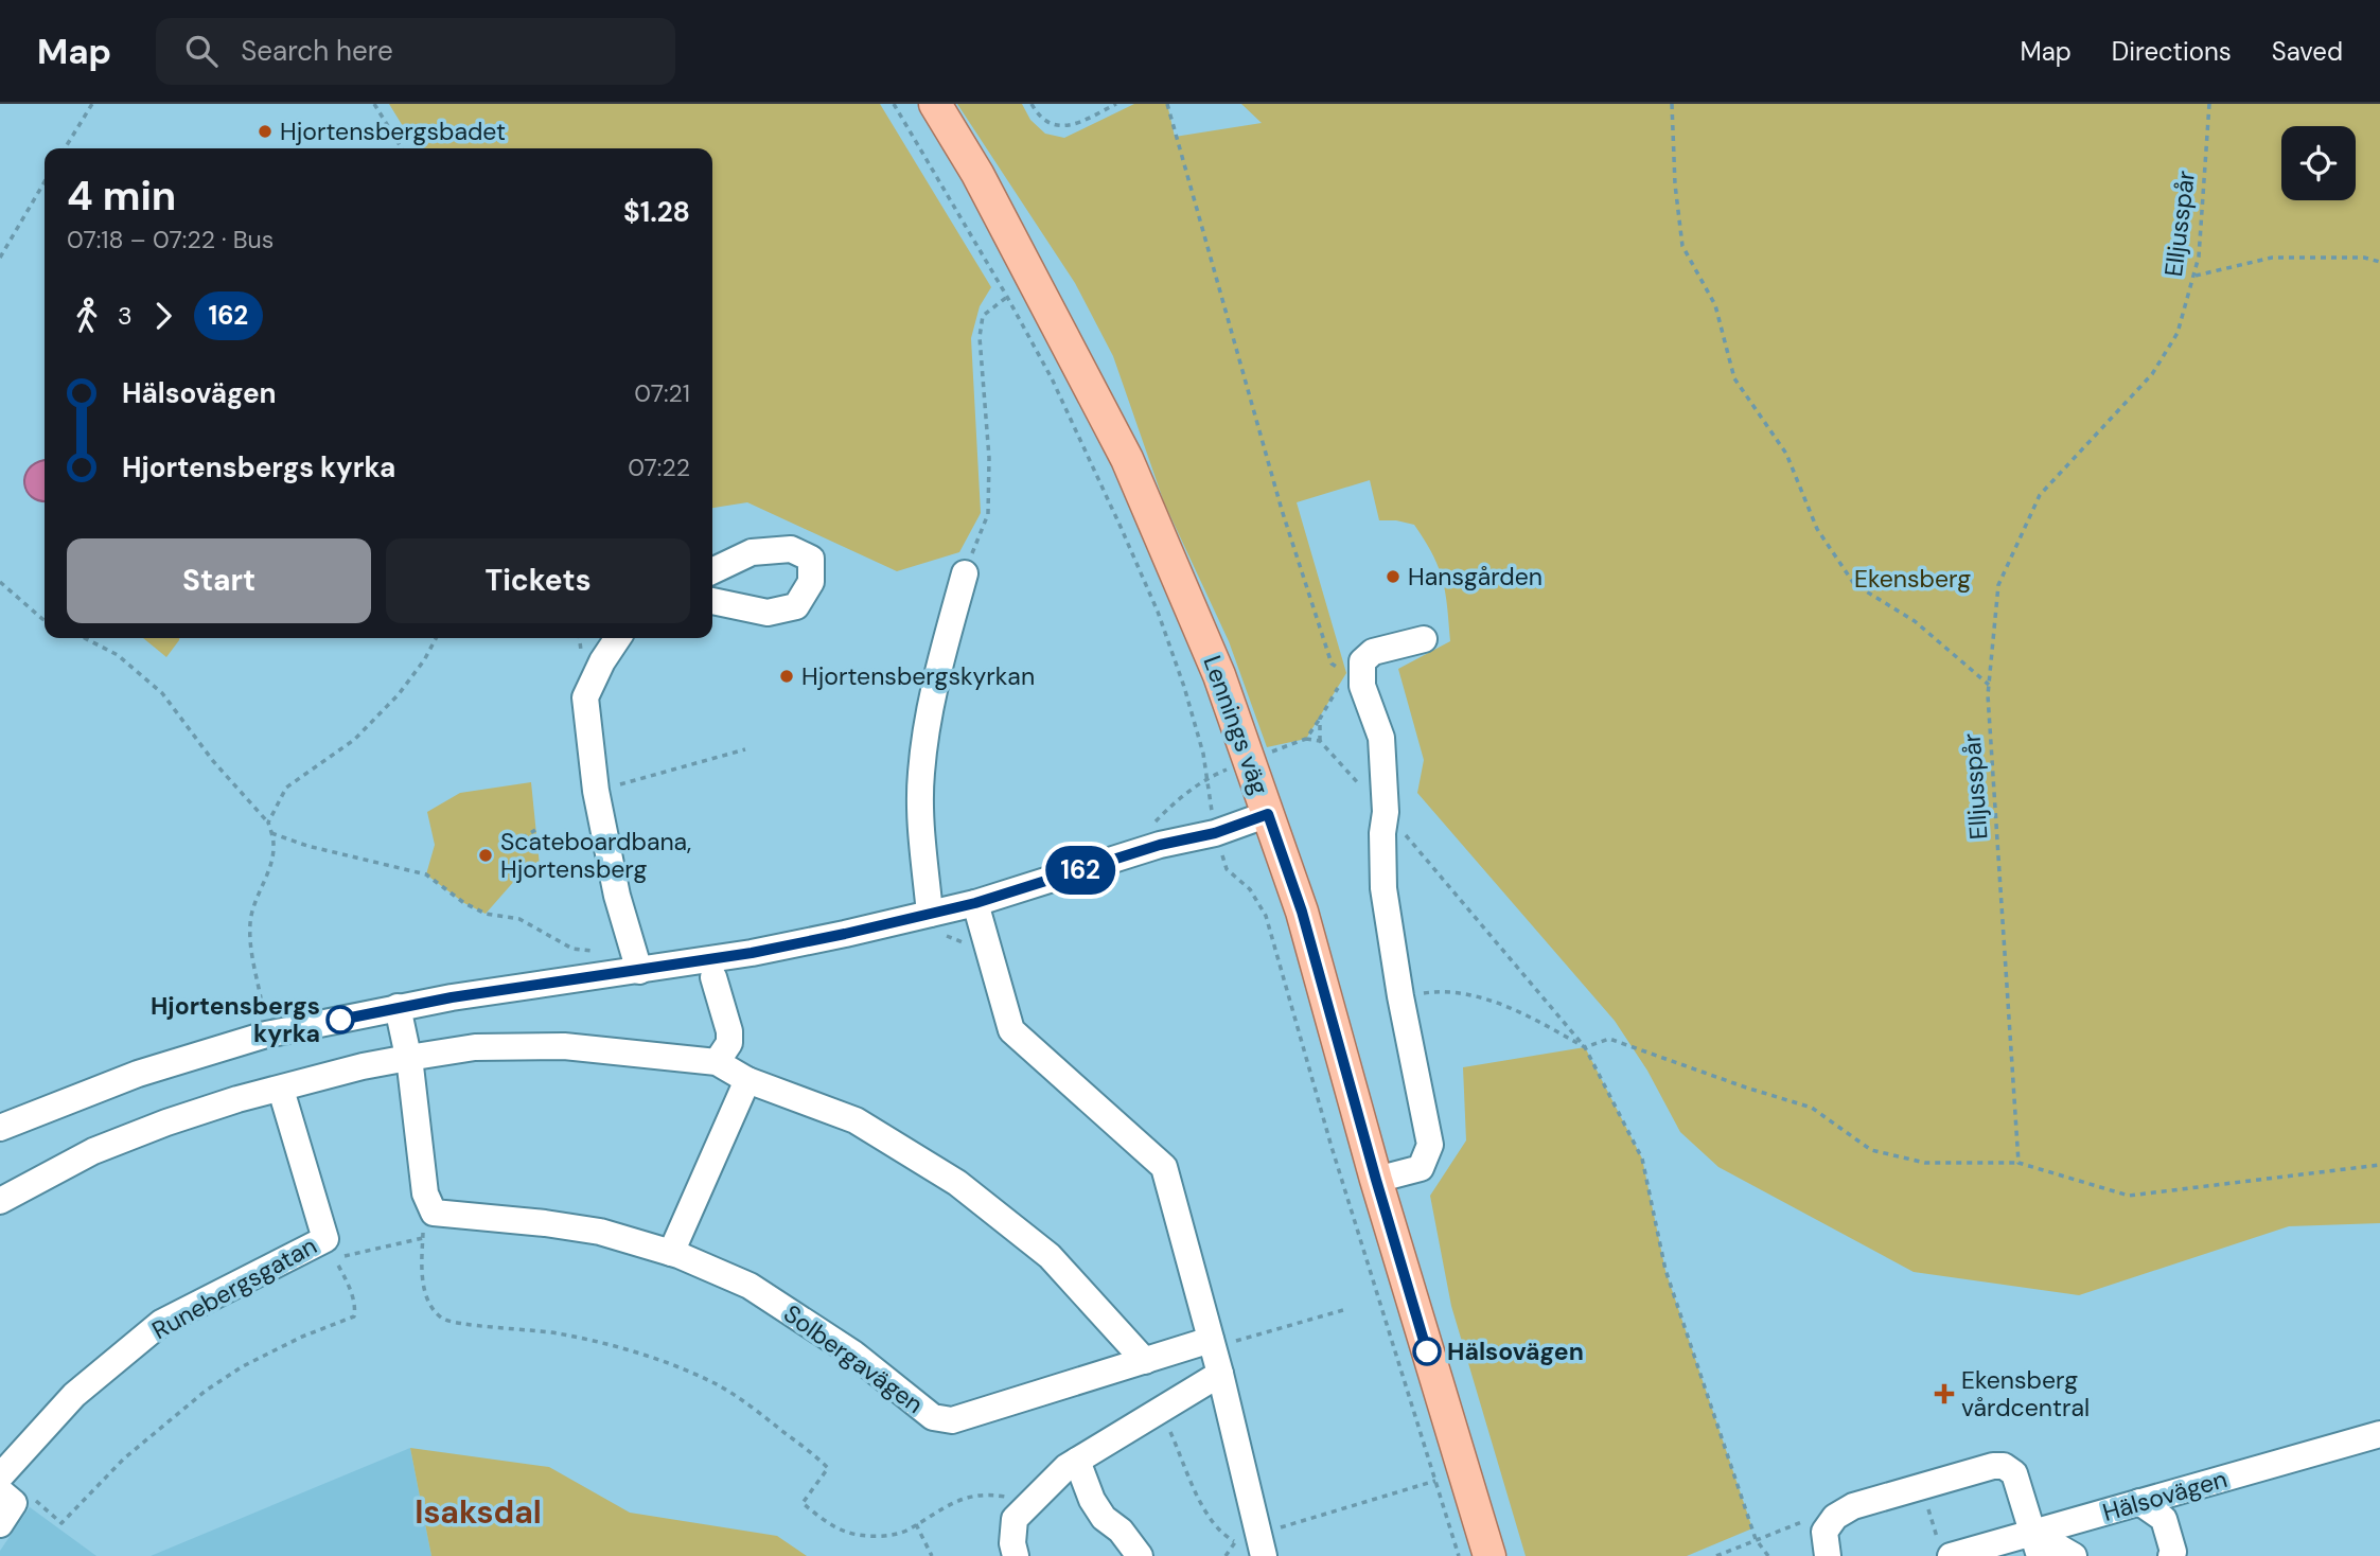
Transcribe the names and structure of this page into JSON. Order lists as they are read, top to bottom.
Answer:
{
  "streets": {
    "main road": ["Lennings väg"],
    "street": ["Runebergsgatan", "Solbergavägen", "Hälsovägen"],
    "path": ["Elljusspår"]
  },
  "districts": ["Isaksdal"],
  "parks": ["Ekensberg"],
  "places": {
    "other": [
      "Hjortensbergsbadet",
      "Hansgården",
      "Hjortensbergskyrkan",
      "Scateboardbana, Hjortensberg",
      "Hjortensbergs kyrka",
      "Hälsovägen"
    ],
    "health": ["Ekensberg vårdcentral"]
  },
  "lines": ["bus line 162"],
  "page": {
    "header": "Map",
    "search": "Search here",
    "nav": ["Map", "Directions", "Saved"],
    "on_map": "162",
    "heading": ["4 min", "07:18 – 07:22 · Bus", "$1.28"],
    "legs": ["3", "162"],
    "list": [
      {
        "name": "Hälsovägen",
        "value": "07:21"
      },
      {
        "name": "Hjortensbergs kyrka",
        "value": "07:22"
      }
    ],
    "buttons": ["Start", "Tickets"]
  }
}
